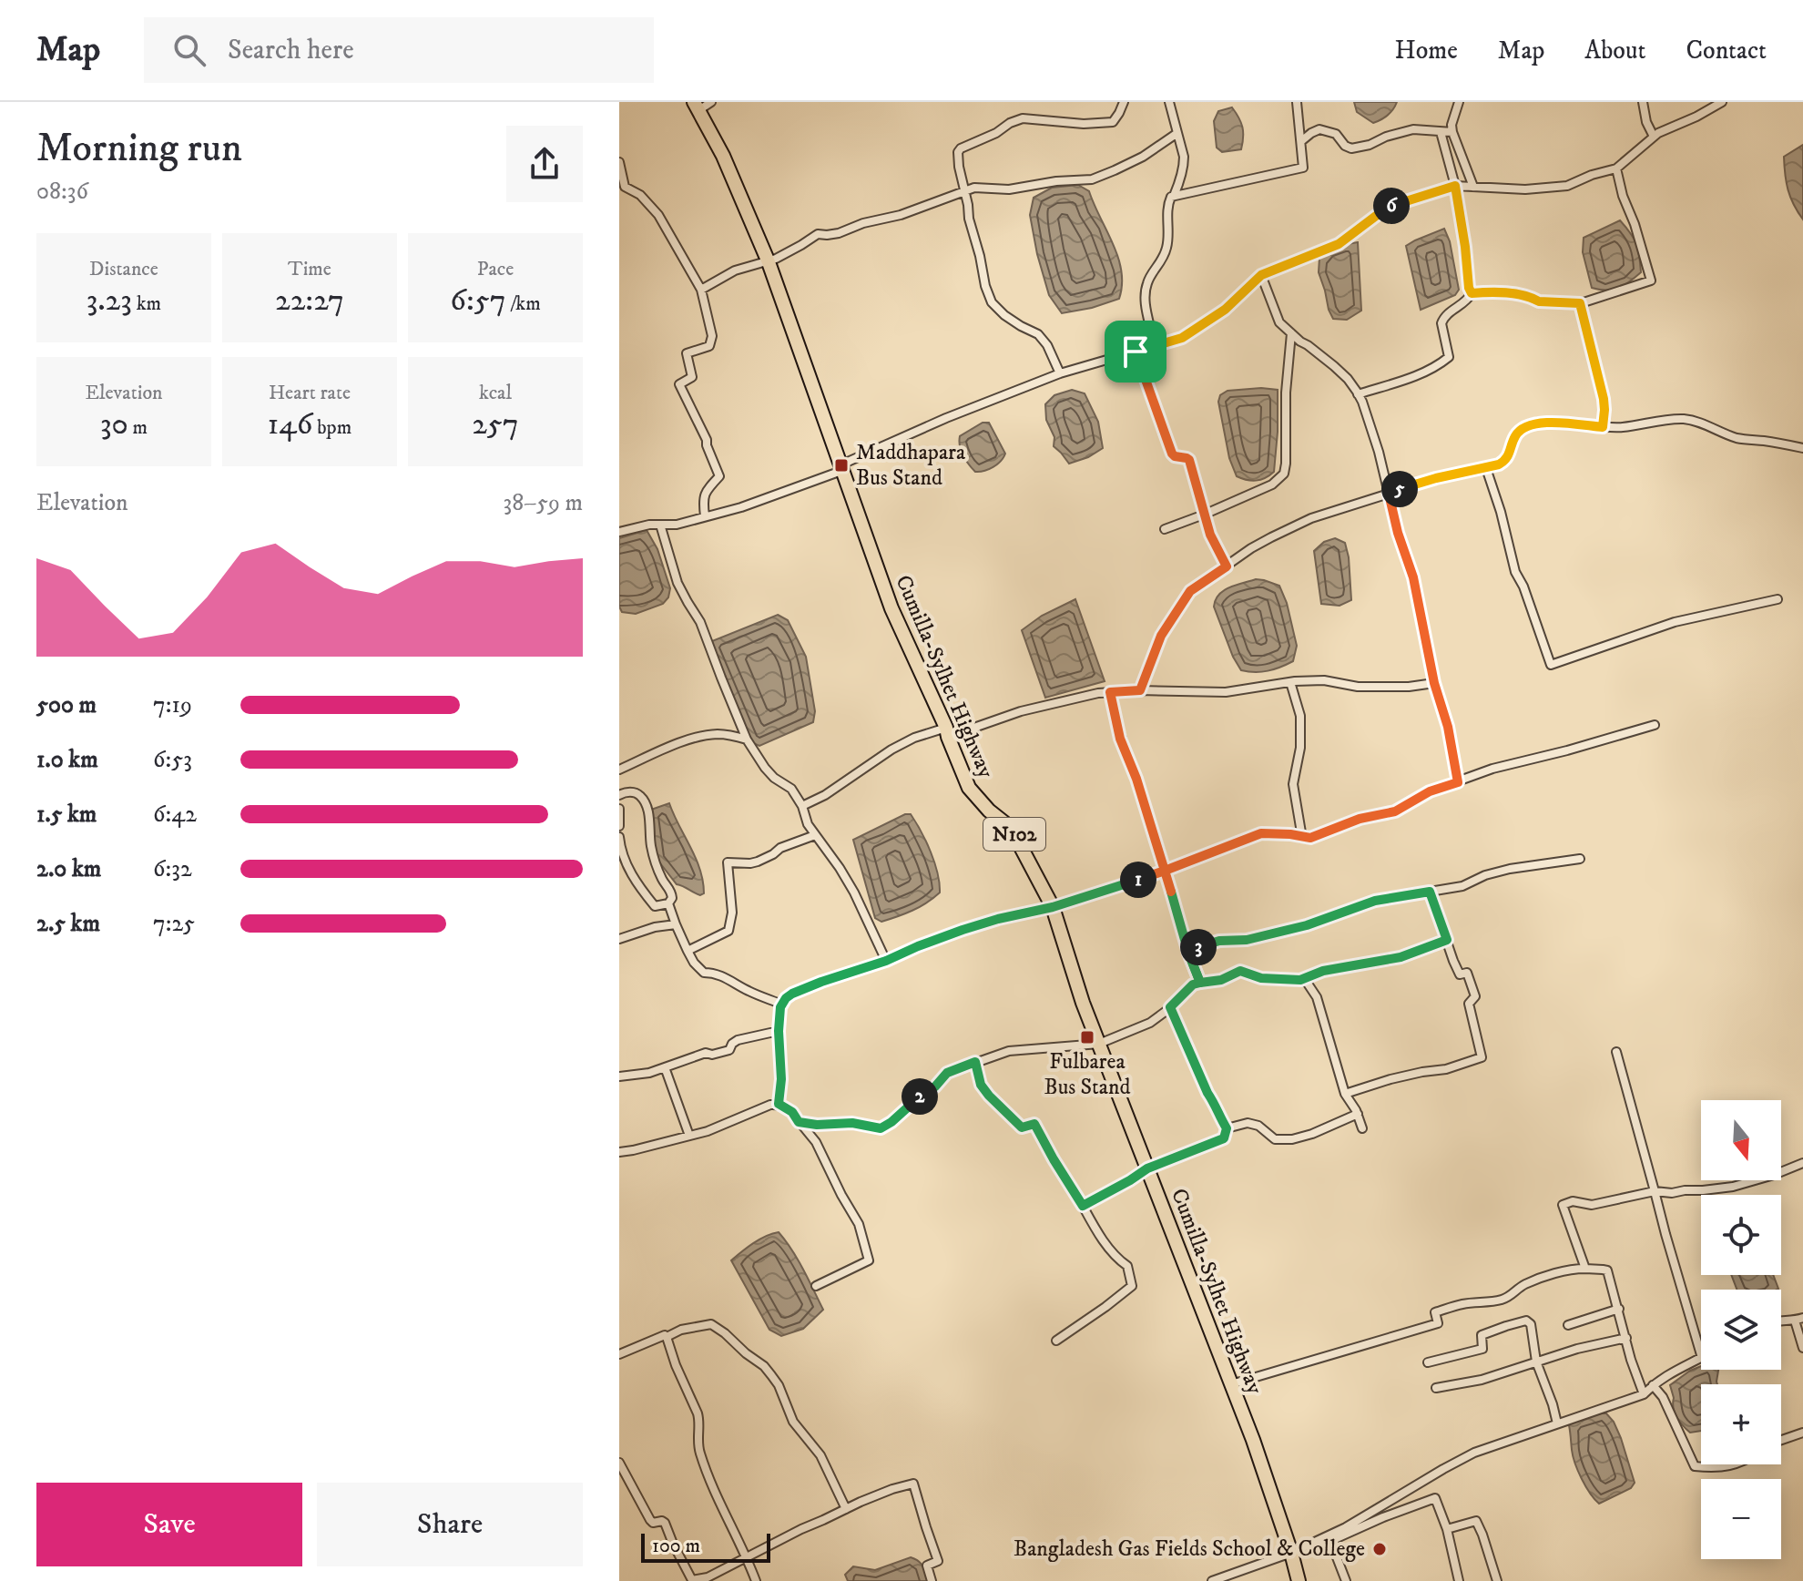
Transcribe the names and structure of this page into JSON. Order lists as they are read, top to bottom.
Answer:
{
  "streets": {
    "highway": ["Cumilla-Sylhet Highway", "N102"]
  },
  "places": {
    "transit": ["Maddhapara Bus Stand", "Fulbarea Bus Stand"],
    "other": ["Bangladesh Gas Fields School & College"]
  },
  "scale_bar": "100 m",
  "north": "bottom",
  "page": {
    "header": "Map",
    "search": "Search here",
    "nav": [
      "Home",
      "Map",
      "About",
      "Contact"
    ],
    "heading": ["Morning run", "08:36"],
    "pins": [
      "6",
      "5",
      "1",
      "3",
      "2"
    ],
    "stats": [
      ["Distance", "3.23 km"],
      ["Time", "22:27"],
      ["Pace", "6:57 /km"],
      ["Elevation", "30 m"],
      ["Heart rate", "146 bpm"],
      ["kcal", "257"]
    ],
    "chart": ["Elevation", "38–59 m"],
    "list": [
      {
        "name": "500 m",
        "note": "7:19"
      },
      {
        "name": "1.0 km",
        "note": "6:53"
      },
      {
        "name": "1.5 km",
        "note": "6:42"
      },
      {
        "name": "2.0 km",
        "note": "6:32"
      },
      {
        "name": "2.5 km",
        "note": "7:25"
      }
    ],
    "map_buttons": ["+", "−"],
    "buttons": ["Save", "Share"],
    "scale": "100 m"
  }
}
